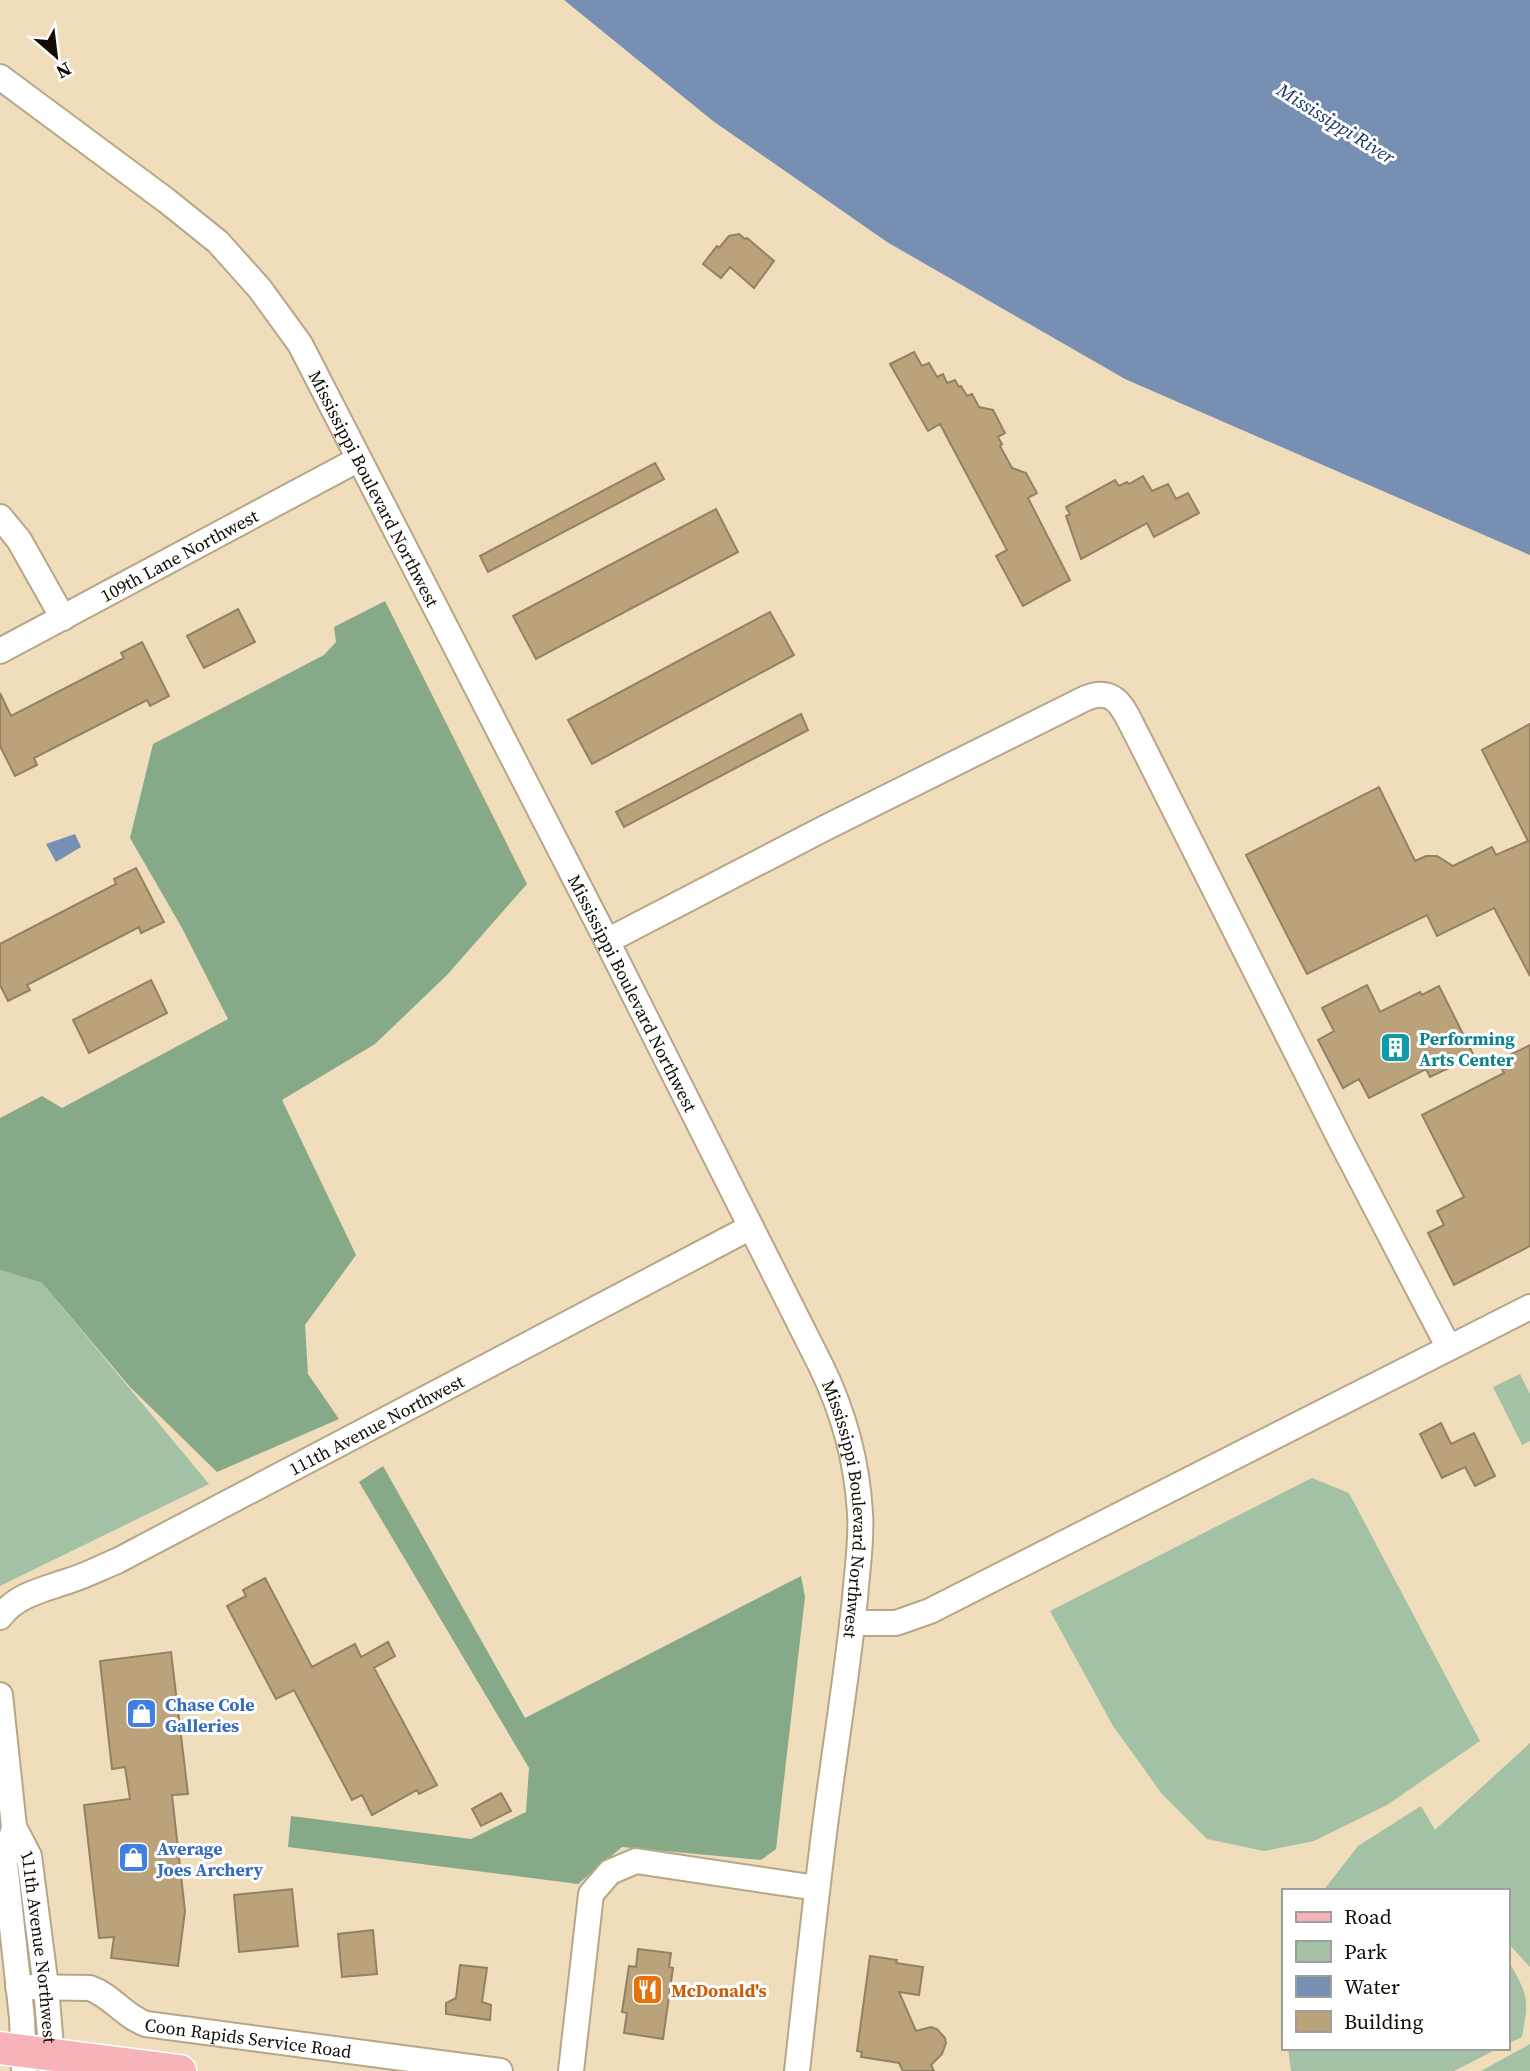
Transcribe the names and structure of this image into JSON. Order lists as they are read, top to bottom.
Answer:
{
  "streets": {
    "street": [
      "Mississippi Boulevard Northwest",
      "109th Lane Northwest",
      "111th Avenue Northwest",
      "Coon Rapids Service Road"
    ]
  },
  "crossings": [
    ["Mississippi Boulevard Northwest", "109th Lane Northwest"],
    ["Mississippi Boulevard Northwest", "111th Avenue Northwest"],
    ["111th Avenue Northwest", "Coon Rapids Service Road"]
  ],
  "water": ["Mississippi River"],
  "places": {
    "building": ["Performing Arts Center"],
    "shop": ["Chase Cole Galleries", "Average Joes Archery"],
    "restaurant": ["McDonald's"]
  },
  "legend": [
    "Road",
    "Park",
    "Water",
    "Building"
  ],
  "north": "bottom right"
}
